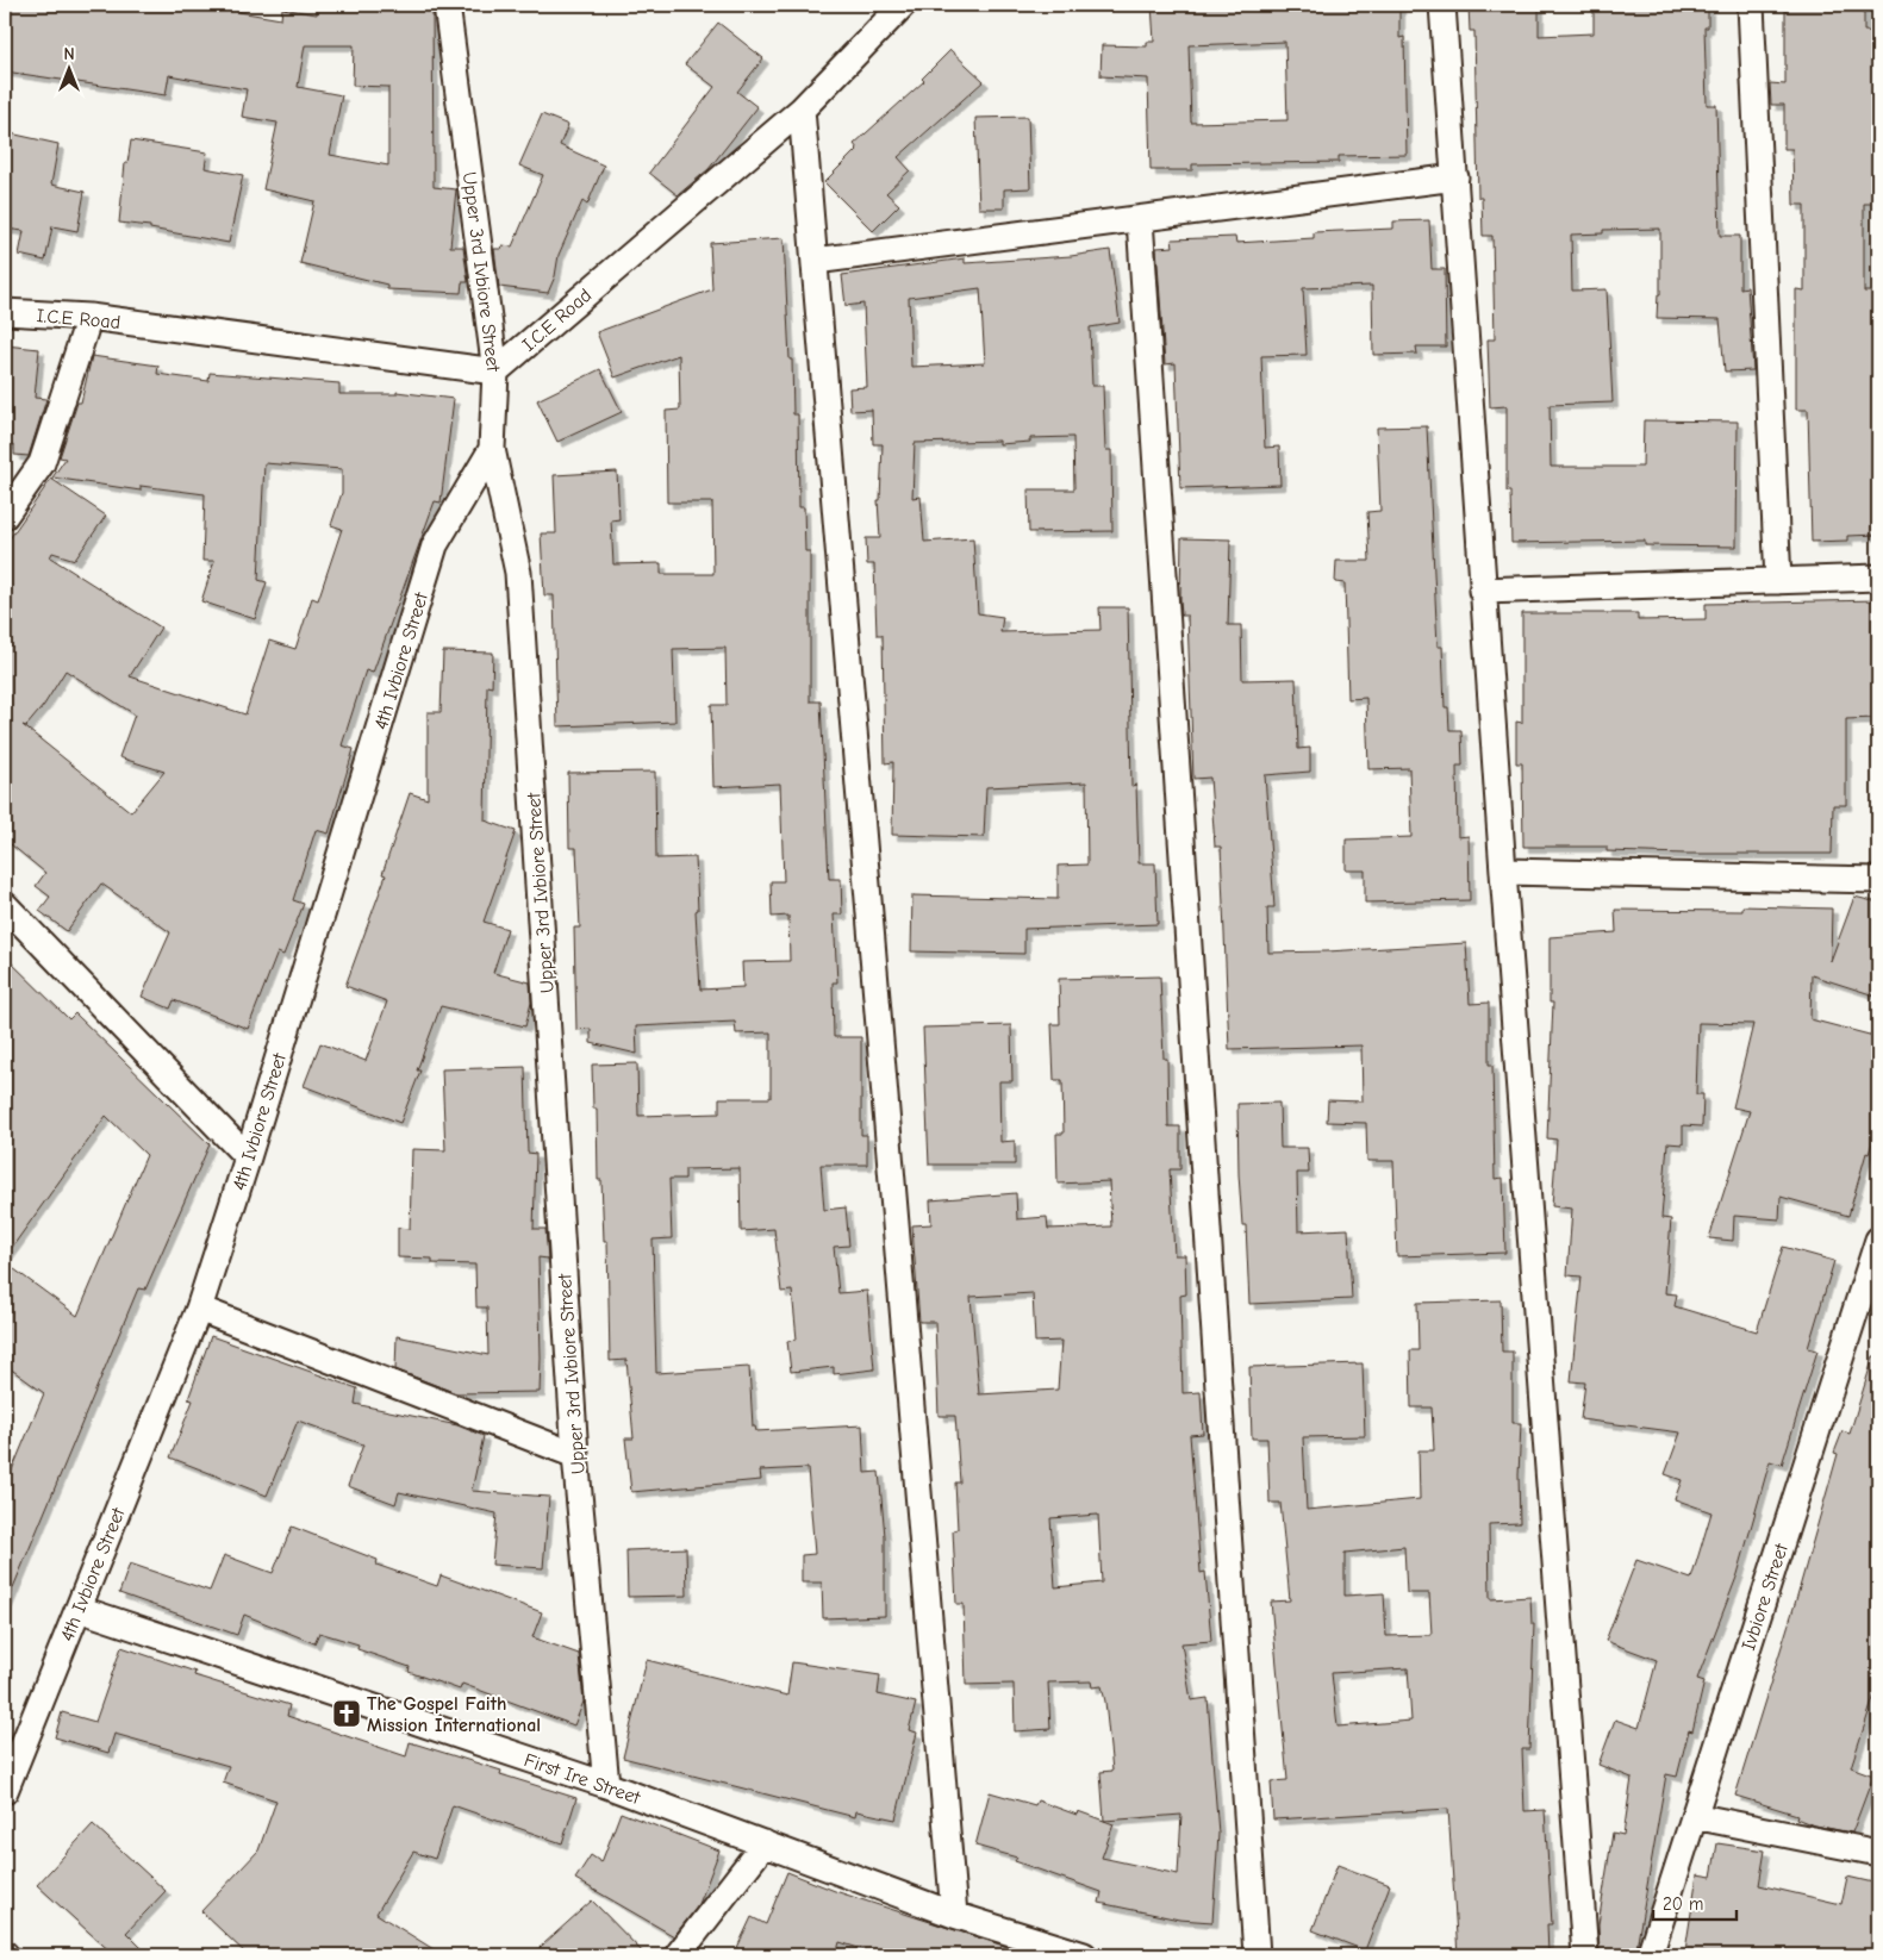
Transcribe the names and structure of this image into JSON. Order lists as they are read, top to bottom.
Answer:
{
  "streets": {
    "street": [
      "Upper 3rd Ivbiore Street",
      "I.C.E Road",
      "4th Ivbiore Street",
      "Ivbiore Street",
      "First Ire Street"
    ]
  },
  "crossings": [
    ["Upper 3rd Ivbiore Street", "I.C.E Road"],
    ["Upper 3rd Ivbiore Street", "4th Ivbiore Street"],
    ["Upper 3rd Ivbiore Street", "First Ire Street"],
    ["4th Ivbiore Street", "First Ire Street"]
  ],
  "places": {
    "church": ["The Gospel Faith Mission International"]
  },
  "scale_bar": "20 m",
  "north": "top"
}
